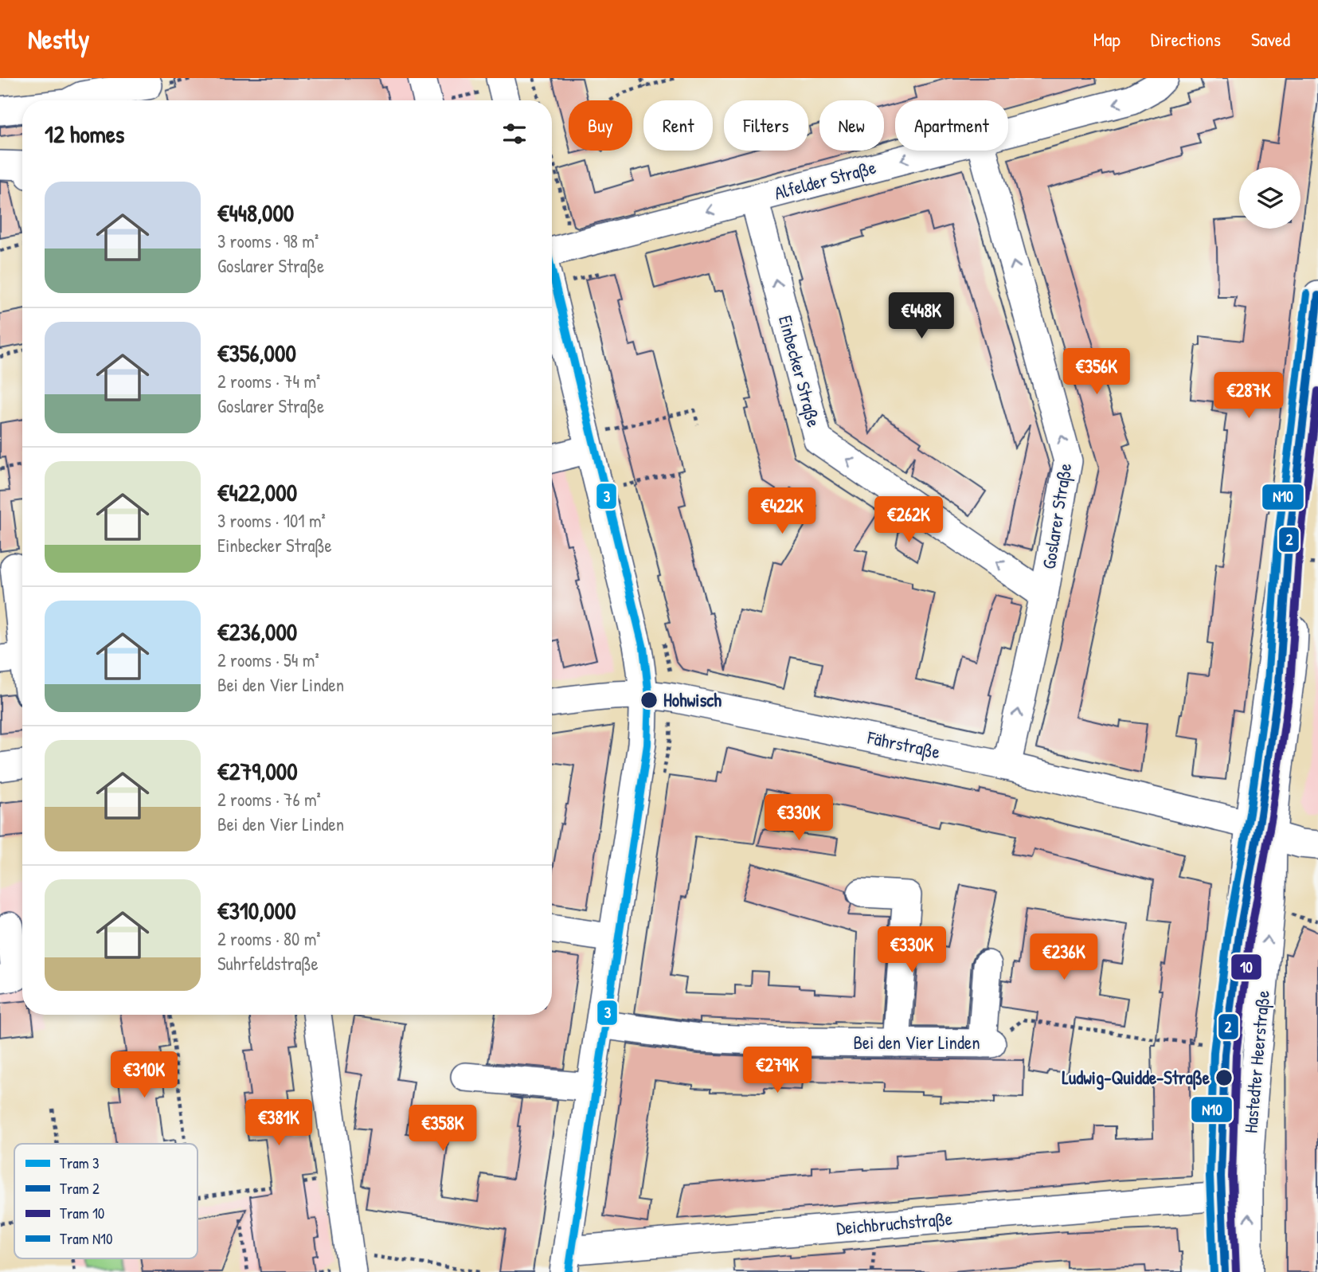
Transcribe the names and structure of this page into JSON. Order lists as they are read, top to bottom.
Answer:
{
  "streets": {
    "street": [
      "Alfelder Straße",
      "Einbecker Straße",
      "Goslarer Straße",
      "Fährstraße",
      "Bei den Vier Linden",
      "Hastedter Heerstraße",
      "Deichbruchstraße"
    ]
  },
  "crossings": [
    ["Alfelder Straße", "Einbecker Straße"],
    ["Einbecker Straße", "Goslarer Straße"],
    ["Goslarer Straße", "Fährstraße"],
    ["Fährstraße", "Hastedter Heerstraße"],
    ["Hastedter Heerstraße", "Deichbruchstraße"]
  ],
  "one_way": ["Alfelder Straße", "Goslarer Straße"],
  "places": ["Hohwisch", "Ludwig-Quidde-Straße"],
  "lines": [
    "tram line 3",
    "tram line N10",
    "tram line 2",
    "tram line 10"
  ],
  "legend": [
    "Tram 3",
    "Tram 2",
    "Tram 10",
    "Tram N10"
  ],
  "page": {
    "header": "Nestly",
    "nav": ["Map", "Directions", "Saved"],
    "chip": [
      "Buy",
      "Rent",
      "Filters",
      "New",
      "Apartment"
    ],
    "heading": "12 homes",
    "list": [
      {
        "name": "€448,000",
        "note": "3 rooms · 98 m² · Goslarer Straße"
      },
      {
        "name": "€356,000",
        "note": "2 rooms · 74 m² · Goslarer Straße"
      },
      {
        "name": "€422,000",
        "note": "3 rooms · 101 m² · Einbecker Straße"
      },
      {
        "name": "€236,000",
        "note": "2 rooms · 54 m² · Bei den Vier Linden"
      },
      {
        "name": "€279,000",
        "note": "2 rooms · 76 m² · Bei den Vier Linden"
      },
      {
        "name": "€310,000",
        "note": "2 rooms · 80 m² · Suhrfeldstraße"
      }
    ],
    "price": [
      "€448K",
      "€356K",
      "€287K",
      "€422K",
      "€262K",
      "€330K",
      "€330K",
      "€236K",
      "€279K",
      "€310K",
      "€381K",
      "€358K"
    ]
  }
}
